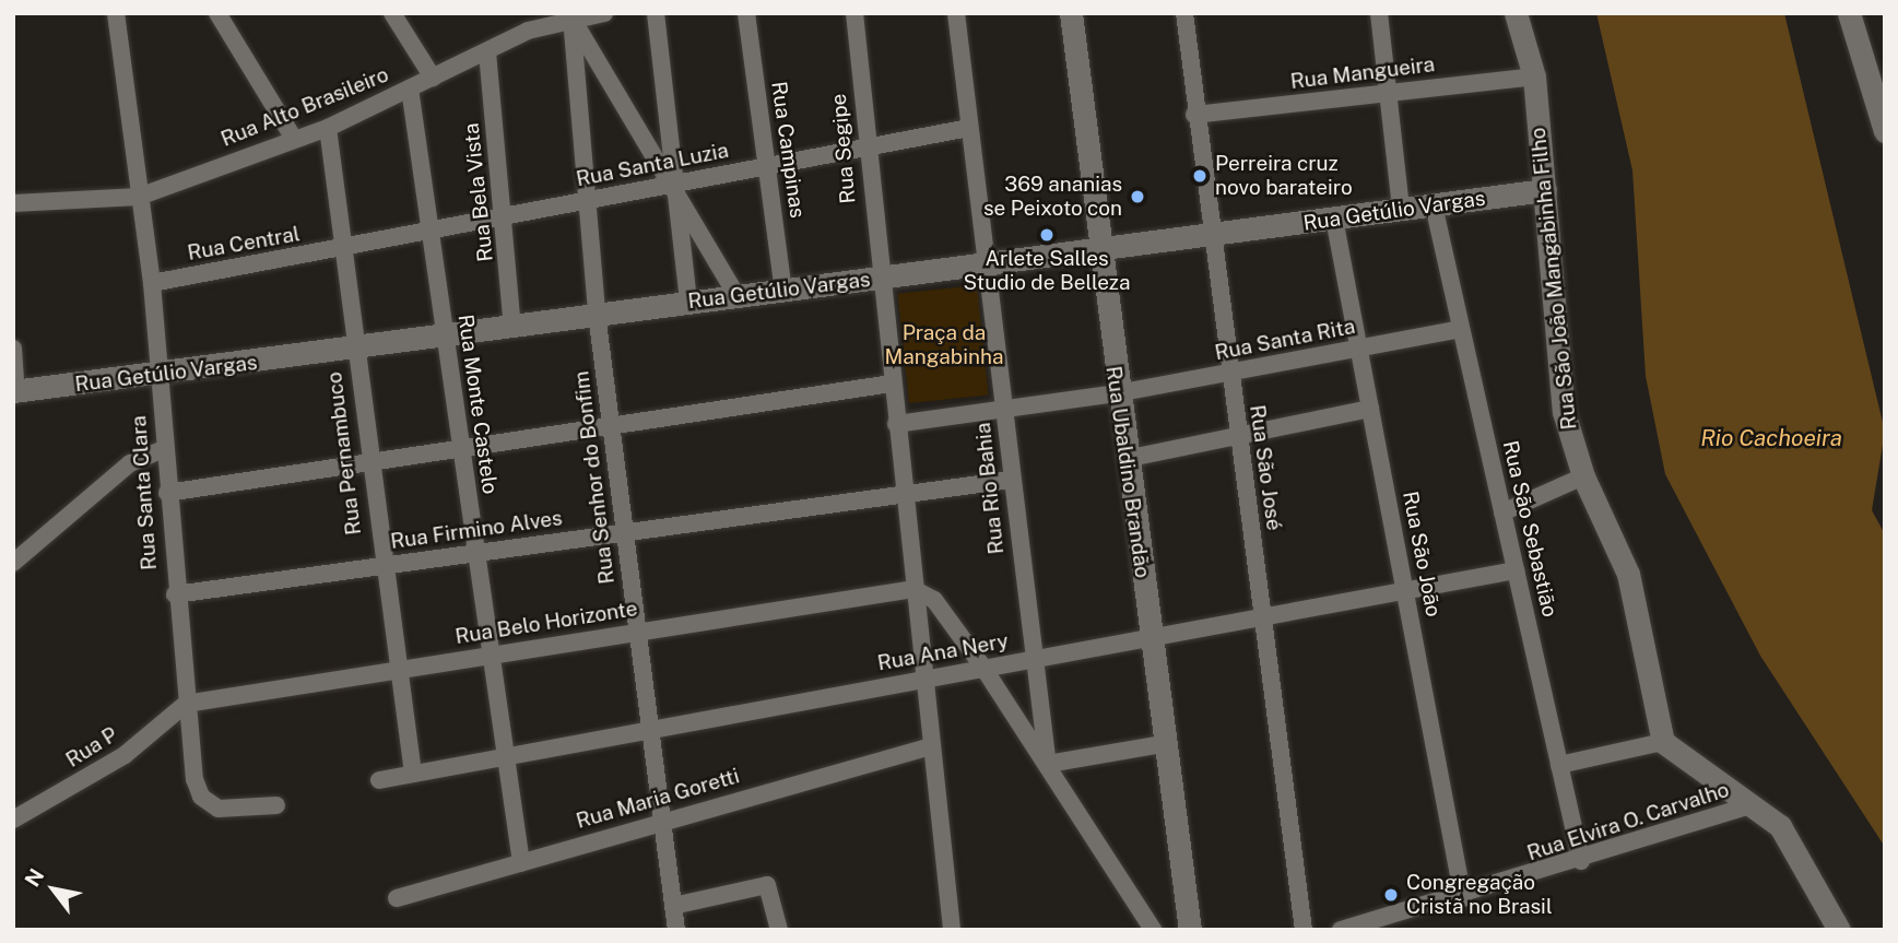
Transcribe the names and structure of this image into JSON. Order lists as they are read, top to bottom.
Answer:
{
  "streets": {
    "street": [
      "Rua Mangueira",
      "Rua Alto Brasileiro",
      "Rua Segipe",
      "Rua Campinas",
      "Rua Santa Luzia",
      "Rua Bela Vista",
      "Rua Getúlio Vargas",
      "Rua Central",
      "Rua São João Mangabinha Filho",
      "Rua Santa Rita",
      "Rua Monte Castelo",
      "Rua Pernambuco",
      "Rua São José",
      "Rua Ubaldino Brandão",
      "Rua Senhor do Bonfim",
      "Rua Rio Bahia",
      "Rua Santa Clara",
      "Rua São Sebastião",
      "Rua Firmino Alves",
      "Rua São João",
      "Rua Belo Horizonte",
      "Rua Ana Nery",
      "Rua P",
      "Rua Maria Goretti",
      "Rua Elvira O. Carvalho"
    ]
  },
  "crossings": [
    ["Rua Mangueira", "Rua São João Mangabinha Filho"],
    ["Rua Mangueira", "Rua São José"],
    ["Rua Alto Brasileiro", "Rua Bela Vista"],
    ["Rua Alto Brasileiro", "Rua Monte Castelo"],
    ["Rua Alto Brasileiro", "Rua Pernambuco"],
    ["Rua Alto Brasileiro", "Rua Senhor do Bonfim"],
    ["Rua Alto Brasileiro", "Rua Santa Clara"],
    ["Rua Segipe", "Rua Santa Luzia"],
    ["Rua Segipe", "Rua Getúlio Vargas"],
    ["Rua Segipe", "Rua Santa Rita"],
    ["Rua Segipe", "Rua Firmino Alves"],
    ["Rua Segipe", "Rua Belo Horizonte"],
    ["Rua Segipe", "Rua Ana Nery"],
    ["Rua Segipe", "Rua Maria Goretti"],
    ["Rua Campinas", "Rua Santa Luzia"],
    ["Rua Campinas", "Rua Getúlio Vargas"],
    ["Rua Santa Luzia", "Rua Bela Vista"],
    ["Rua Santa Luzia", "Rua Central"],
    ["Rua Santa Luzia", "Rua Monte Castelo"],
    ["Rua Santa Luzia", "Rua Pernambuco"],
    ["Rua Santa Luzia", "Rua Senhor do Bonfim"],
    ["Rua Santa Luzia", "Rua Rio Bahia"],
    ["Rua Bela Vista", "Rua Getúlio Vargas"],
    ["Rua Getúlio Vargas", "Rua São João Mangabinha Filho"],
    ["Rua Getúlio Vargas", "Rua Monte Castelo"],
    ["Rua Getúlio Vargas", "Rua Pernambuco"],
    ["Rua Getúlio Vargas", "Rua São José"],
    ["Rua Getúlio Vargas", "Rua Ubaldino Brandão"],
    ["Rua Getúlio Vargas", "Rua Senhor do Bonfim"],
    ["Rua Getúlio Vargas", "Rua Rio Bahia"],
    ["Rua Getúlio Vargas", "Rua Santa Clara"],
    ["Rua Getúlio Vargas", "Rua São Sebastião"],
    ["Rua Getúlio Vargas", "Rua São João"],
    ["Rua Central", "Rua Pernambuco"],
    ["Rua Central", "Rua Santa Clara"],
    ["Rua Santa Rita", "Rua São José"],
    ["Rua Santa Rita", "Rua Ubaldino Brandão"],
    ["Rua Santa Rita", "Rua Rio Bahia"],
    ["Rua Santa Rita", "Rua São Sebastião"],
    ["Rua Santa Rita", "Rua São João"],
    ["Rua Monte Castelo", "Rua Firmino Alves"],
    ["Rua Monte Castelo", "Rua Belo Horizonte"],
    ["Rua Monte Castelo", "Rua Ana Nery"],
    ["Rua Monte Castelo", "Rua Maria Goretti"],
    ["Rua Pernambuco", "Rua Firmino Alves"],
    ["Rua Pernambuco", "Rua Belo Horizonte"],
    ["Rua Pernambuco", "Rua Ana Nery"],
    ["Rua São José", "Rua Ana Nery"],
    ["Rua Ubaldino Brandão", "Rua Ana Nery"],
    ["Rua Senhor do Bonfim", "Rua Firmino Alves"],
    ["Rua Senhor do Bonfim", "Rua Belo Horizonte"],
    ["Rua Senhor do Bonfim", "Rua Ana Nery"],
    ["Rua Senhor do Bonfim", "Rua Maria Goretti"],
    ["Rua Rio Bahia", "Rua Firmino Alves"],
    ["Rua Rio Bahia", "Rua Ana Nery"],
    ["Rua Santa Clara", "Rua Firmino Alves"],
    ["Rua Santa Clara", "Rua Belo Horizonte"],
    ["Rua Santa Clara", "Rua P"],
    ["Rua São Sebastião", "Rua Ana Nery"],
    ["Rua São Sebastião", "Rua Elvira O. Carvalho"],
    ["Rua São João", "Rua Ana Nery"],
    ["Rua São João", "Rua Elvira O. Carvalho"],
    ["Rua Belo Horizonte", "Rua P"]
  ],
  "water": ["Rio Cachoeira"],
  "parks": ["Praça da Mangabinha"],
  "places": [
    "Perreira cruz novo barateiro",
    "369 ananias se Peixoto con",
    "Arlete Salles Studio de Belleza",
    "Congregação Cristã no Brasil"
  ],
  "north": "top left"
}
